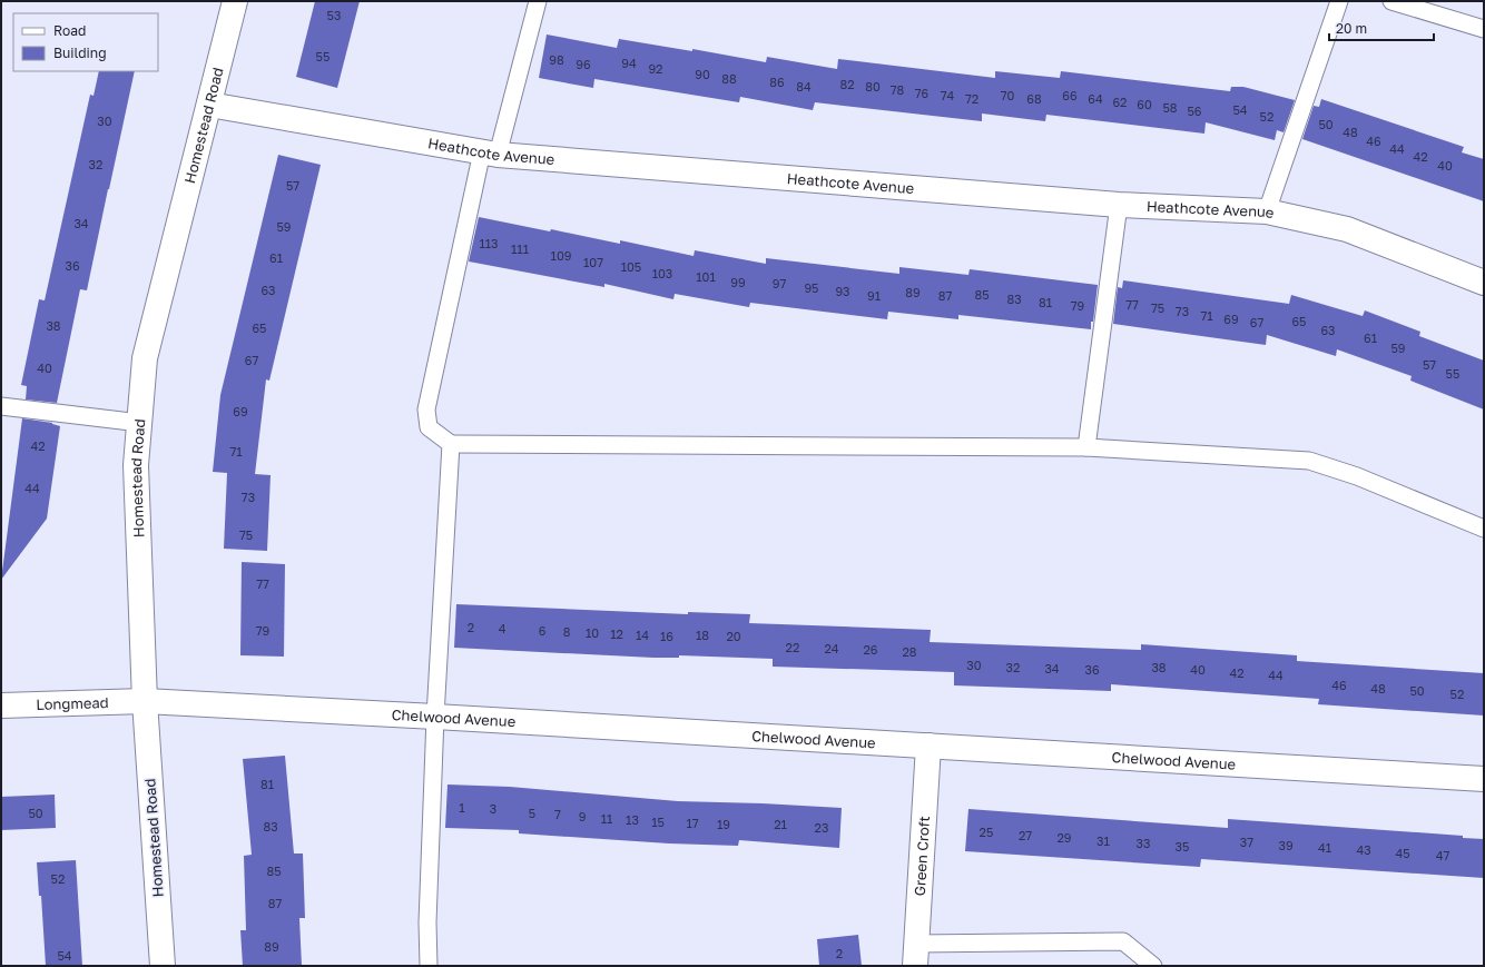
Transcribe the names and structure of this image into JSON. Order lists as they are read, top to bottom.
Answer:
{
  "streets": {
    "street": [
      "Homestead Road",
      "Heathcote Avenue",
      "Longmead",
      "Chelwood Avenue",
      "Green Croft"
    ]
  },
  "crossings": [
    ["Homestead Road", "Heathcote Avenue"],
    ["Homestead Road", "Longmead"],
    ["Homestead Road", "Chelwood Avenue"],
    ["Longmead", "Chelwood Avenue"],
    ["Chelwood Avenue", "Green Croft"]
  ],
  "house_numbers": [
    "53",
    "55",
    "98",
    "94",
    "96",
    "92",
    "90",
    "88",
    "86",
    "82",
    "84",
    "80",
    "78",
    "76",
    "74",
    "70",
    "66",
    "72",
    "68",
    "64",
    "62",
    "60",
    "58",
    "54",
    "56",
    "52",
    "30",
    "50",
    "48",
    "46",
    "44",
    "42",
    "32",
    "40",
    "57",
    "34",
    "59",
    "113",
    "111",
    "109",
    "61",
    "107",
    "36",
    "105",
    "103",
    "101",
    "99",
    "97",
    "95",
    "63",
    "93",
    "89",
    "85",
    "91",
    "87",
    "83",
    "81",
    "77",
    "79",
    "75",
    "73",
    "71",
    "69",
    "65",
    "67",
    "38",
    "65",
    "63",
    "61",
    "59",
    "67",
    "57",
    "40",
    "55",
    "69",
    "42",
    "71",
    "44",
    "73",
    "75",
    "77",
    "2",
    "4",
    "79",
    "6",
    "8",
    "10",
    "12",
    "14",
    "18",
    "16",
    "20",
    "22",
    "24",
    "26",
    "28",
    "30",
    "32",
    "38",
    "34",
    "36",
    "40",
    "42",
    "44",
    "46",
    "48",
    "50",
    "52",
    "81",
    "1",
    "3",
    "50",
    "5",
    "7",
    "9",
    "11",
    "13",
    "15",
    "17",
    "19",
    "21",
    "83",
    "23",
    "25",
    "27",
    "29",
    "31",
    "37",
    "33",
    "39",
    "35",
    "41",
    "43",
    "45",
    "47",
    "85",
    "52",
    "87",
    "89",
    "2",
    "54"
  ],
  "legend": ["Road", "Building"],
  "scale_bar": "20 m"
}
